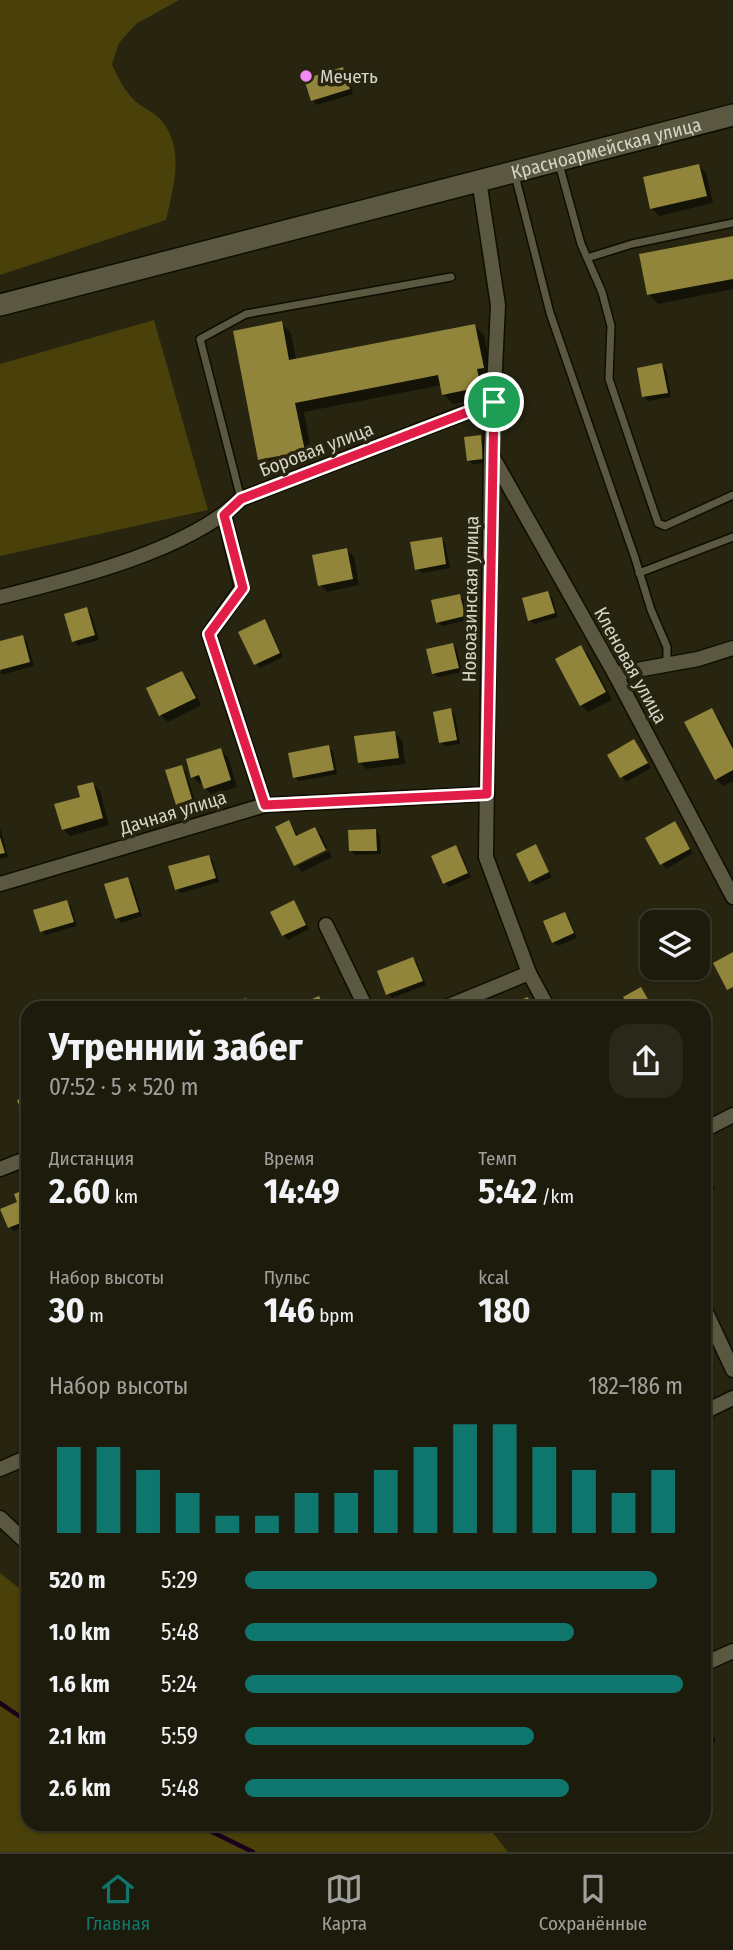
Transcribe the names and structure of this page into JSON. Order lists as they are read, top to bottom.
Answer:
{
  "streets": {
    "street": [
      "Красноармейская улица",
      "Боровая улица",
      "Новоазинская улица",
      "Кленовая улица",
      "Дачная улица"
    ]
  },
  "crossings": [
    ["Красноармейская улица", "Новоазинская улица"],
    ["Боровая улица", "Новоазинская улица"],
    ["Новоазинская улица", "Кленовая улица"],
    ["Новоазинская улица", "Дачная улица"]
  ],
  "places": ["Мечеть"],
  "page": {
    "heading": ["Утренний забег", "07:52 · 5 × 520 m"],
    "stats": [
      ["Дистанция", "2.60 km"],
      ["Время", "14:49"],
      ["Темп", "5:42 /km"],
      ["Набор высоты", "30 m"],
      ["Пульс", "146 bpm"],
      ["kcal", "180"]
    ],
    "chart": ["Набор высоты", "182–186 m"],
    "list": [
      {
        "name": "520 m",
        "note": "5:29"
      },
      {
        "name": "1.0 km",
        "note": "5:48"
      },
      {
        "name": "1.6 km",
        "note": "5:24"
      },
      {
        "name": "2.1 km",
        "note": "5:59"
      },
      {
        "name": "2.6 km",
        "note": "5:48"
      }
    ],
    "tabs": ["Главная", "Карта", "Сохранённые"]
  }
}
